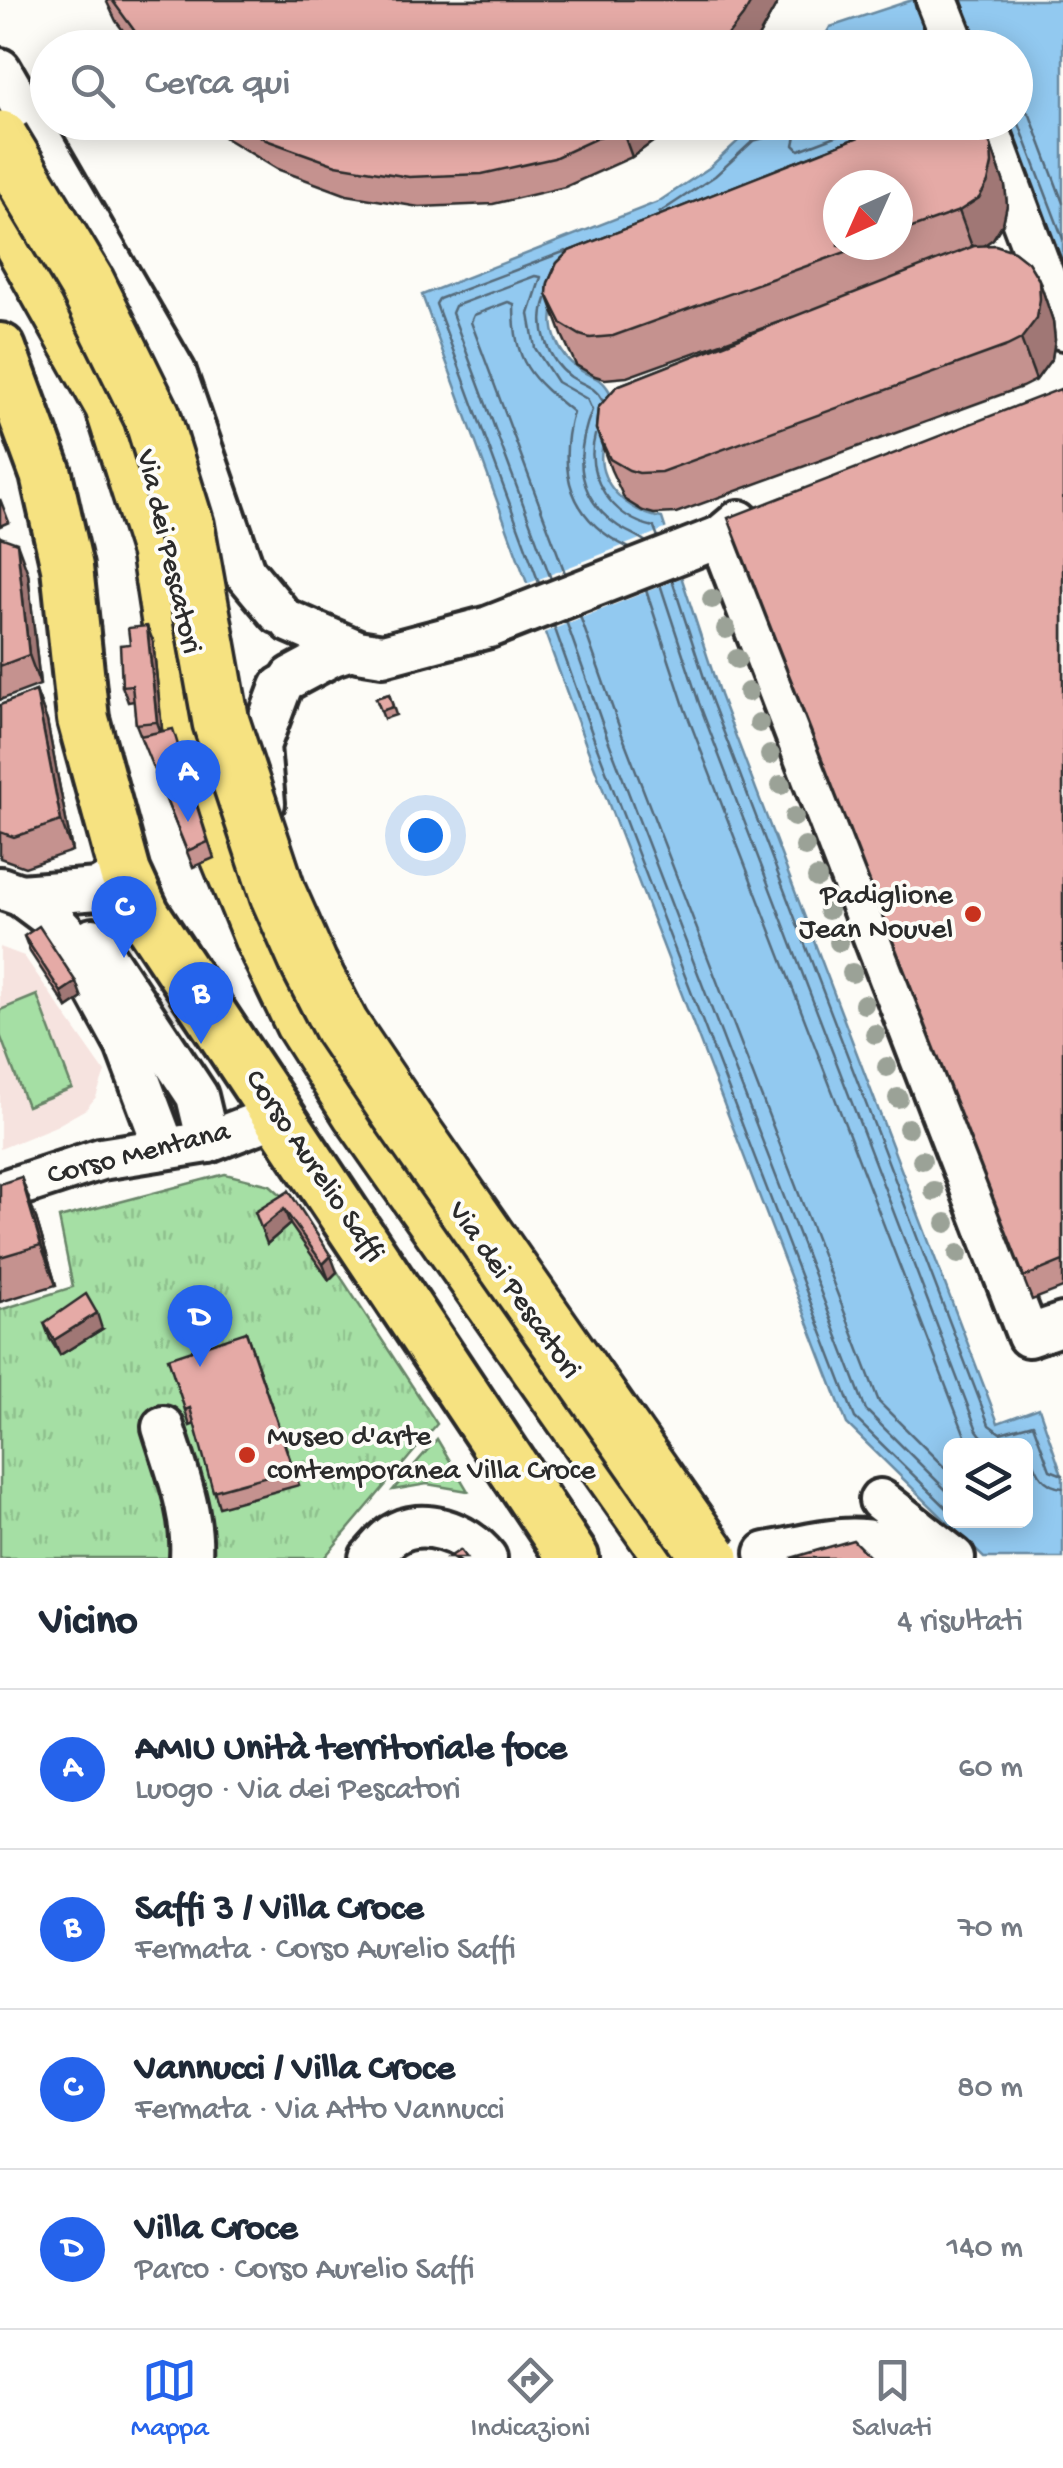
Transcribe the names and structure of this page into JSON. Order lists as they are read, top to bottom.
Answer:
{
  "streets": {
    "main road": ["Corso Aurelio Saffi"],
    "street": ["Via dei Pescatori", "Corso Mentana"]
  },
  "crossings": [
    ["Corso Mentana", "Corso Aurelio Saffi"]
  ],
  "places": ["Padiglione Jean Nouvel", "Museo d'arte contemporanea Villa Croce"],
  "north": "bottom left",
  "page": {
    "search": "Cerca qui",
    "pins": [
      "A",
      "C",
      "B",
      "D"
    ],
    "heading": ["Vicino", "4 risultati"],
    "list": [
      {
        "mark": "A",
        "name": "AMIU Unità territoriale foce",
        "note": "Luogo · Via dei Pescatori",
        "value": "60 m"
      },
      {
        "mark": "B",
        "name": "Saffi 3 / Villa Croce",
        "note": "Fermata · Corso Aurelio Saffi",
        "value": "70 m"
      },
      {
        "mark": "C",
        "name": "Vannucci / Villa Croce",
        "note": "Fermata · Via Atto Vannucci",
        "value": "80 m"
      },
      {
        "mark": "D",
        "name": "Villa Croce",
        "note": "Parco · Corso Aurelio Saffi",
        "value": "140 m"
      }
    ],
    "nav": ["Mappa", "Indicazioni", "Salvati"]
  }
}
